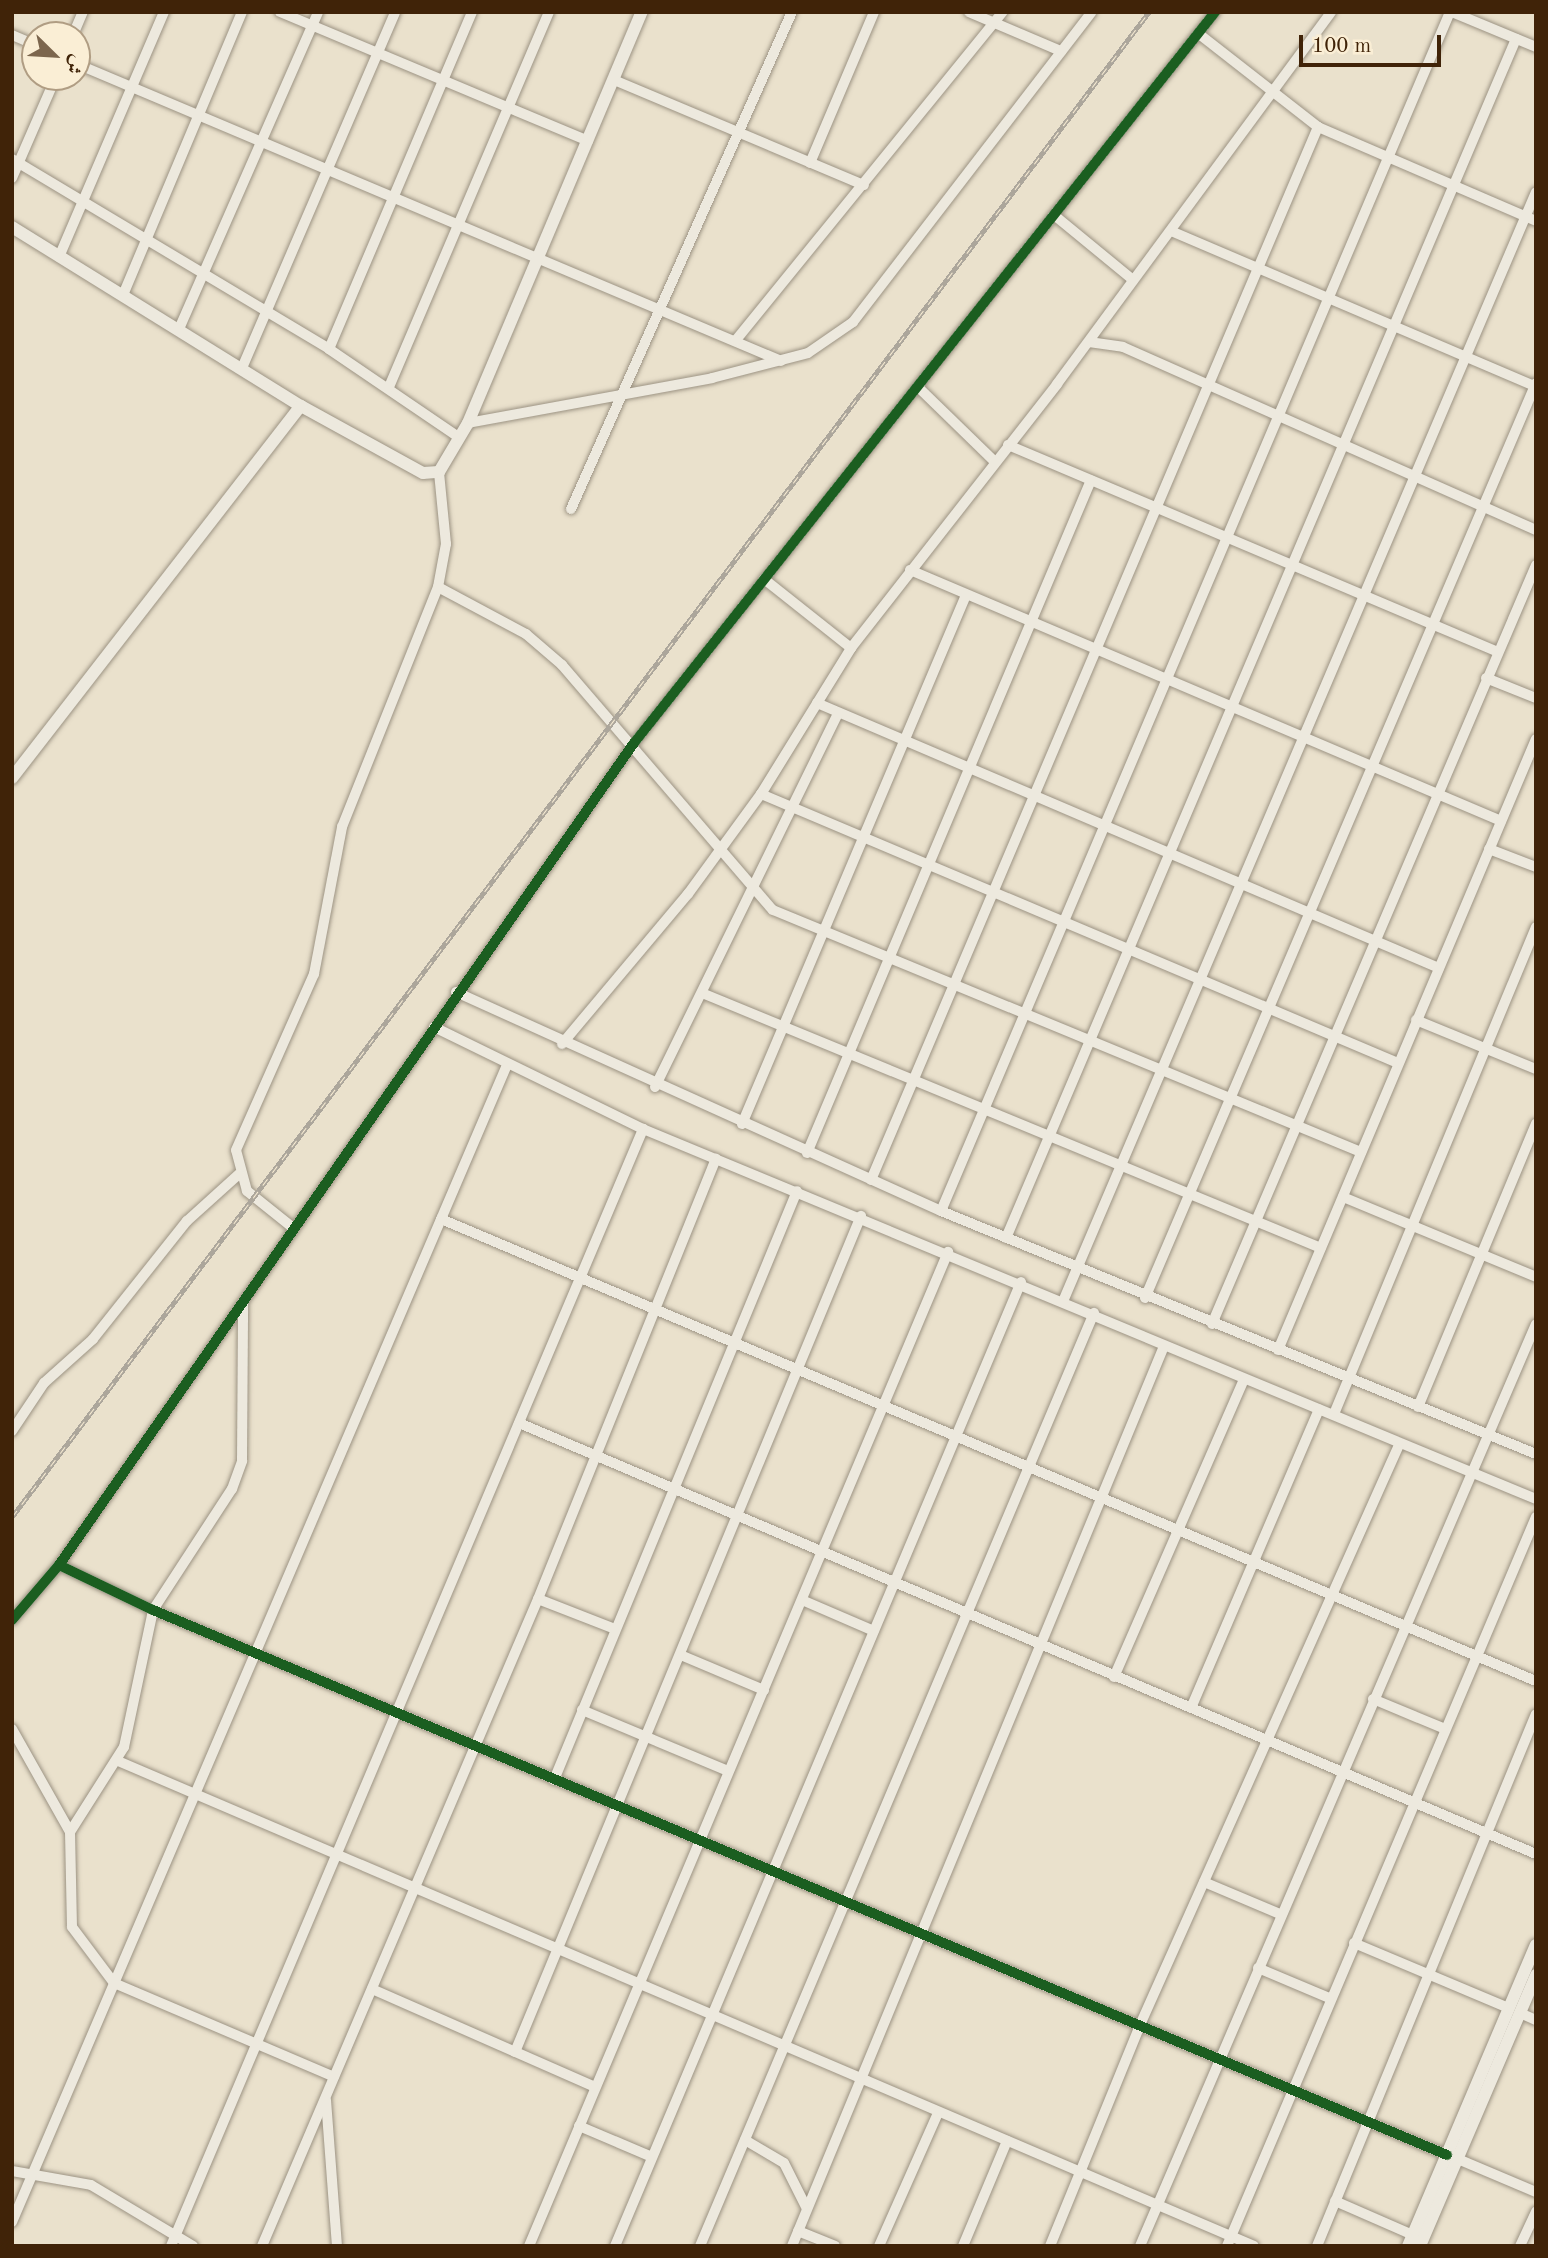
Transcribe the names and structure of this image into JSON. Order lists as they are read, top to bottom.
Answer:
{
  "scale_bar": "100 m",
  "north": "bottom right"
}
